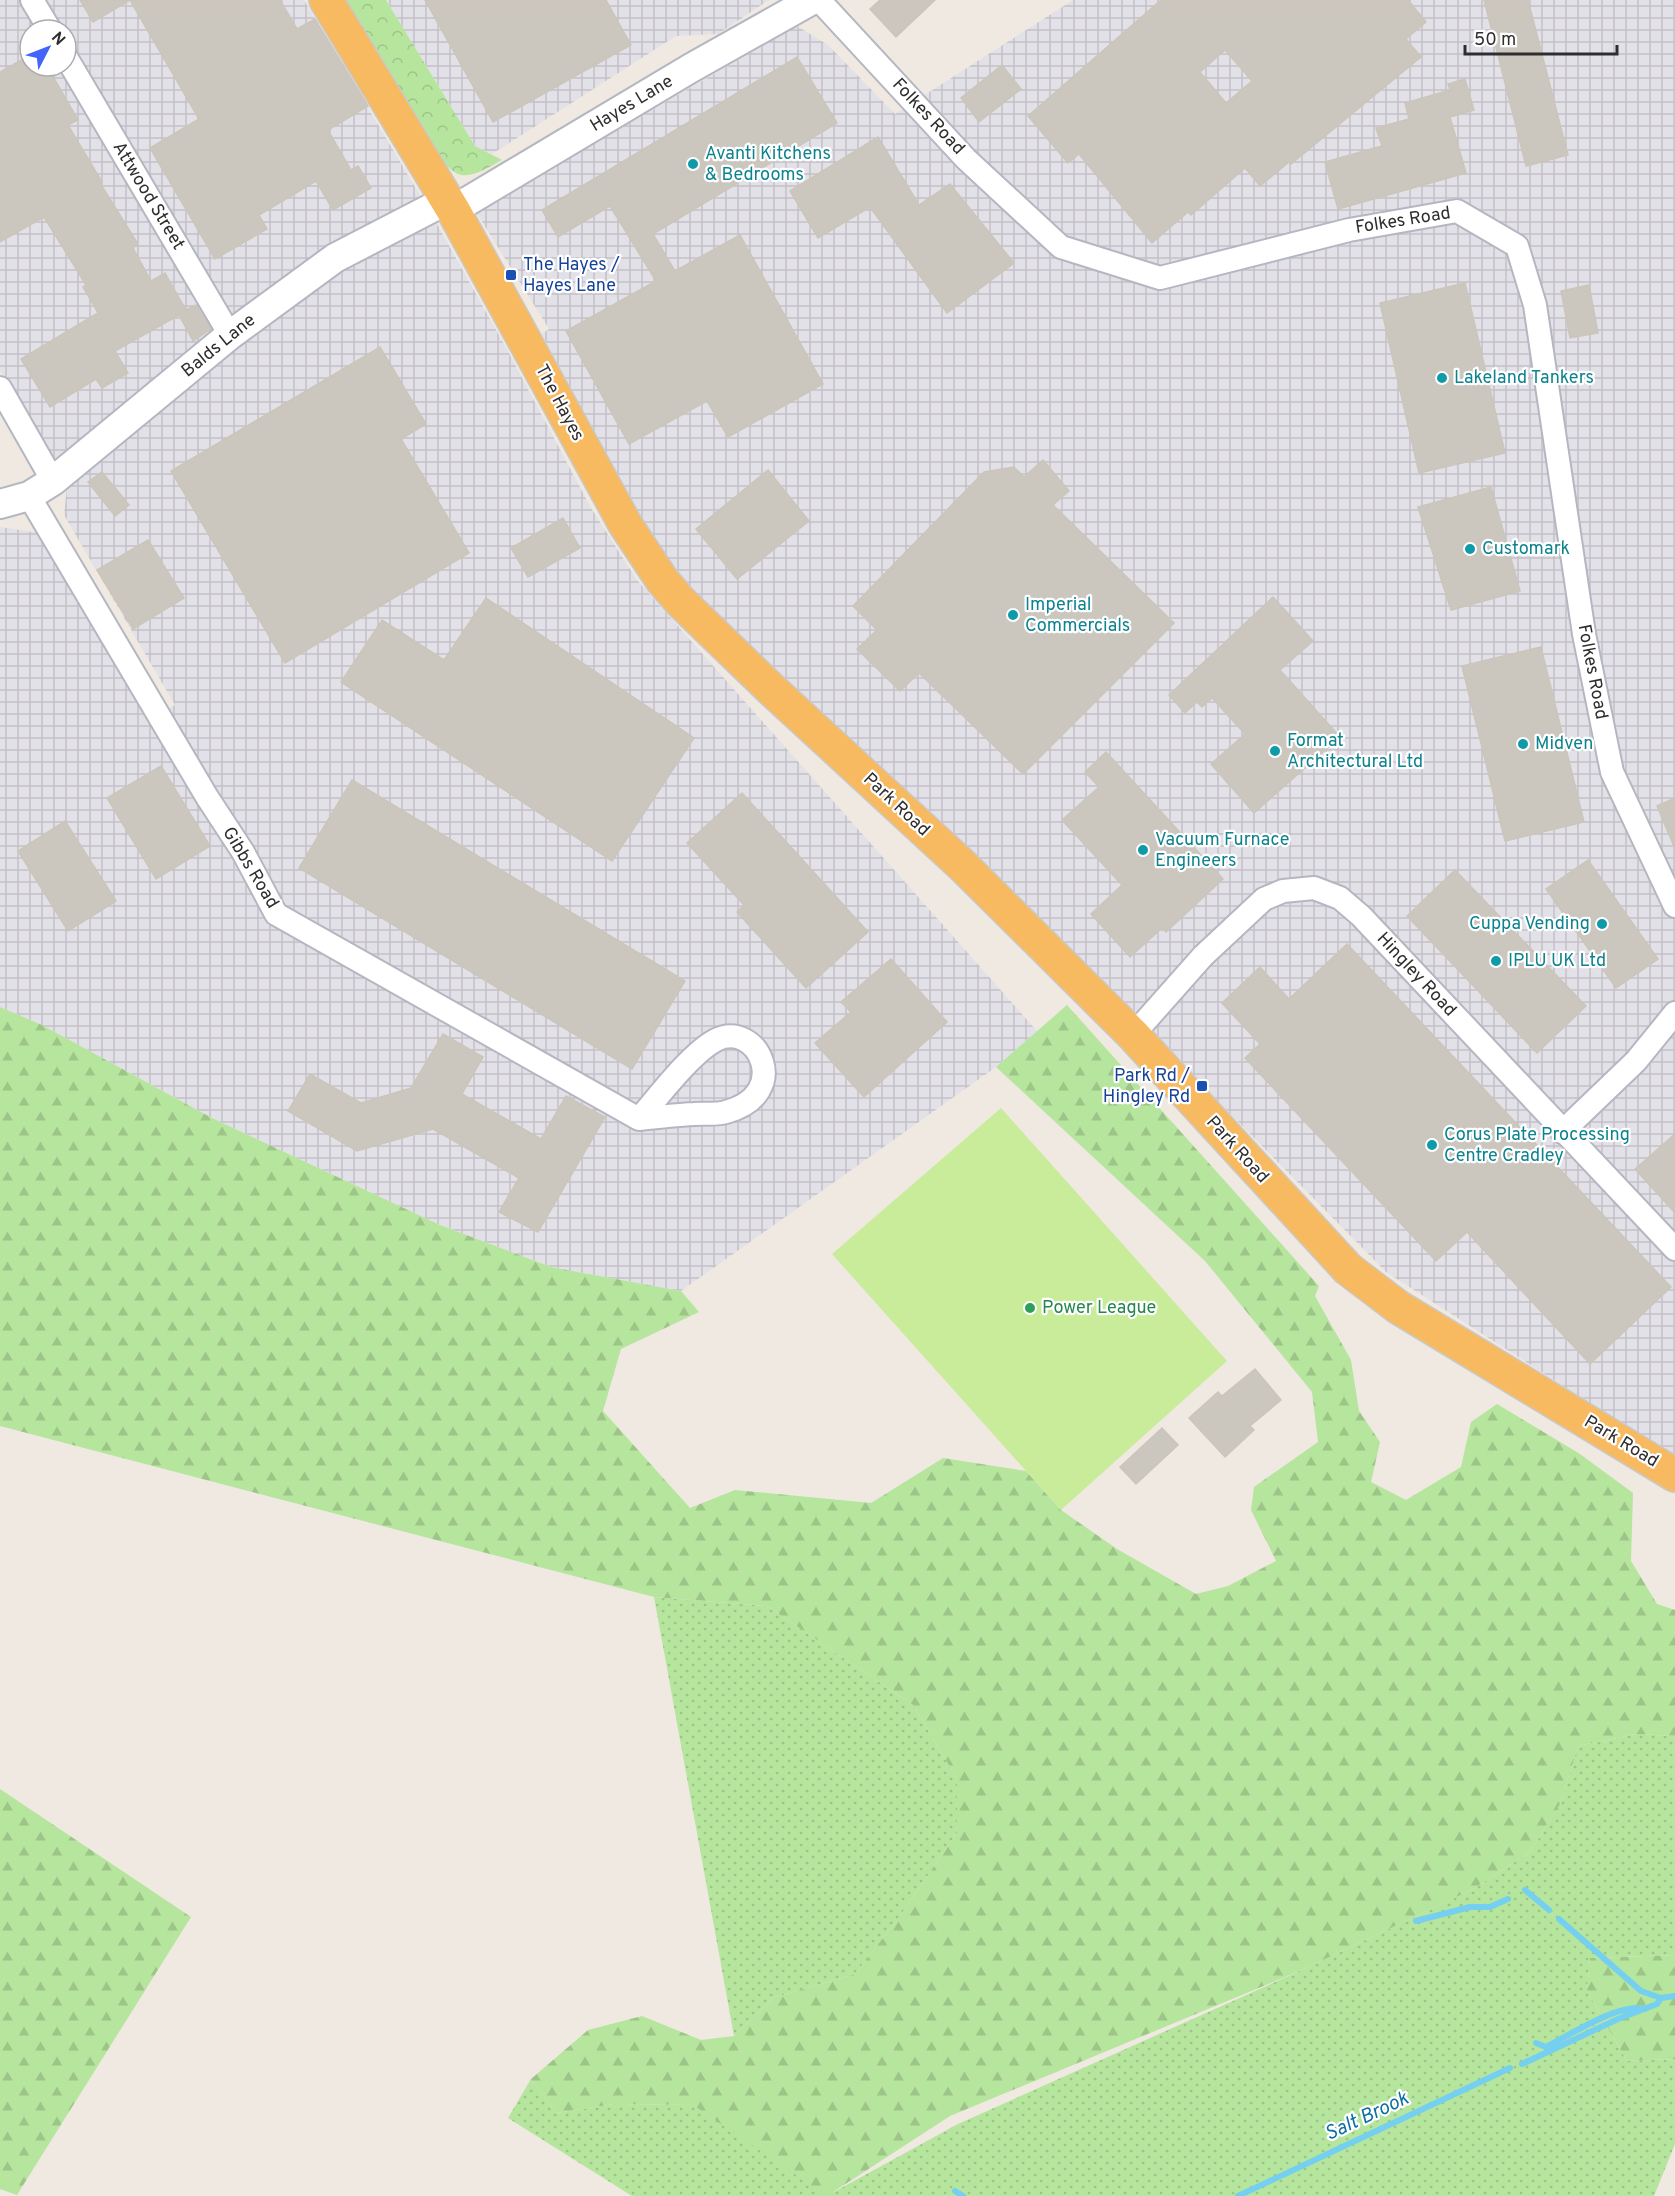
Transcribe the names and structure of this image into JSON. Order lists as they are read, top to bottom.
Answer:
{
  "streets": {
    "highway": ["The Hayes", "Park Road"],
    "street": [
      "Hayes Lane",
      "Folkes Road",
      "Attwood Street",
      "Balds Lane",
      "Gibbs Road",
      "Hingley Road"
    ]
  },
  "crossings": [
    ["Hayes Lane", "Balds Lane"],
    ["Hayes Lane", "The Hayes"],
    ["Attwood Street", "Balds Lane"],
    ["Balds Lane", "The Hayes"],
    ["Balds Lane", "Gibbs Road"],
    ["The Hayes", "Park Road"],
    ["Park Road", "Hingley Road"]
  ],
  "water": ["Salt Brook"],
  "places": {
    "other": [
      "Avanti Kitchens & Bedrooms",
      "Lakeland Tankers",
      "Customark",
      "Imperial Commercials",
      "Midven",
      "Format Architectural Ltd",
      "Vacuum Furnace Engineers",
      "Cuppa Vending",
      "IPLU UK Ltd",
      "Corus Plate Processing Centre Cradley",
      "Power League"
    ],
    "transit": ["The Hayes / Hayes Lane", "Park Rd / Hingley Rd"]
  },
  "scale_bar": "50 m",
  "north": "top right"
}
